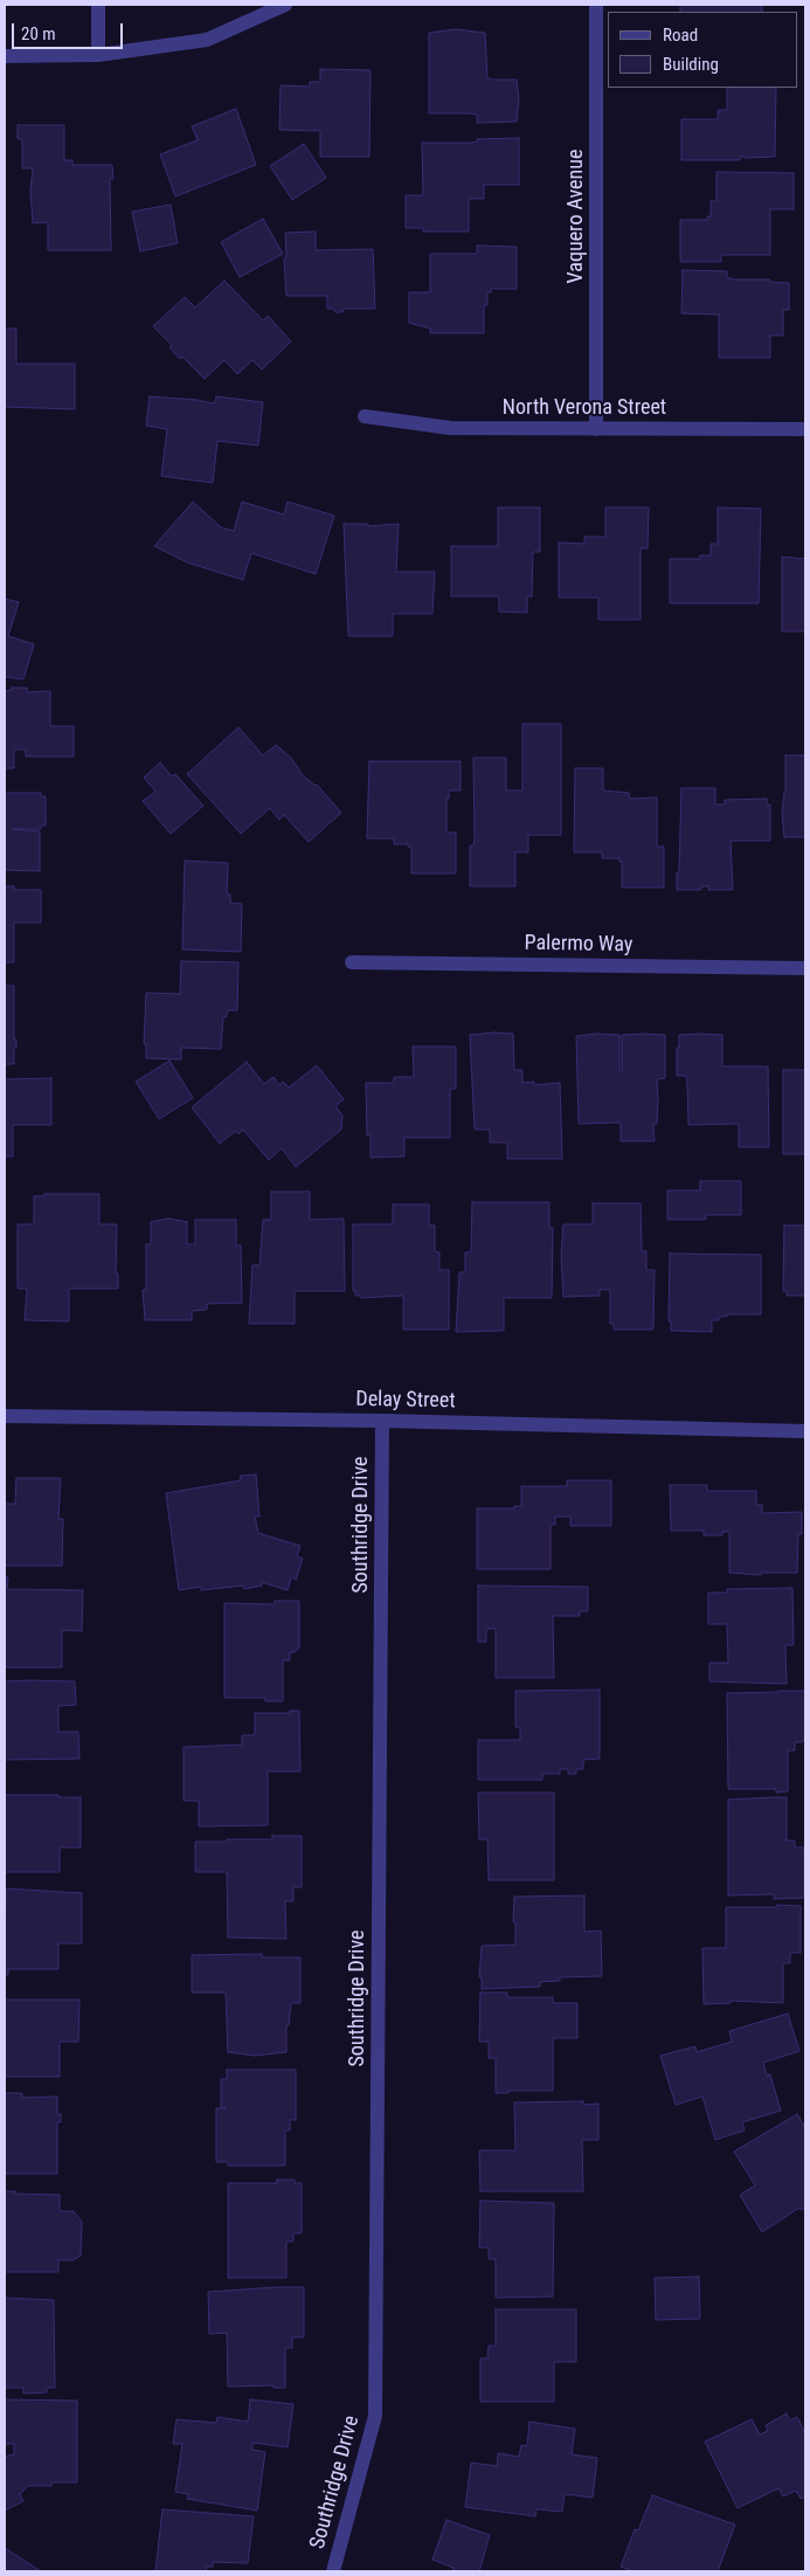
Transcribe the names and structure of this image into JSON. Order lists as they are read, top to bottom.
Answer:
{
  "streets": {
    "street": [
      "Vaquero Avenue",
      "North Verona Street",
      "Palermo Way",
      "Delay Street",
      "Southridge Drive"
    ]
  },
  "crossings": [
    ["Vaquero Avenue", "North Verona Street"],
    ["Delay Street", "Southridge Drive"]
  ],
  "legend": ["Road", "Building"],
  "scale_bar": "20 m"
}
